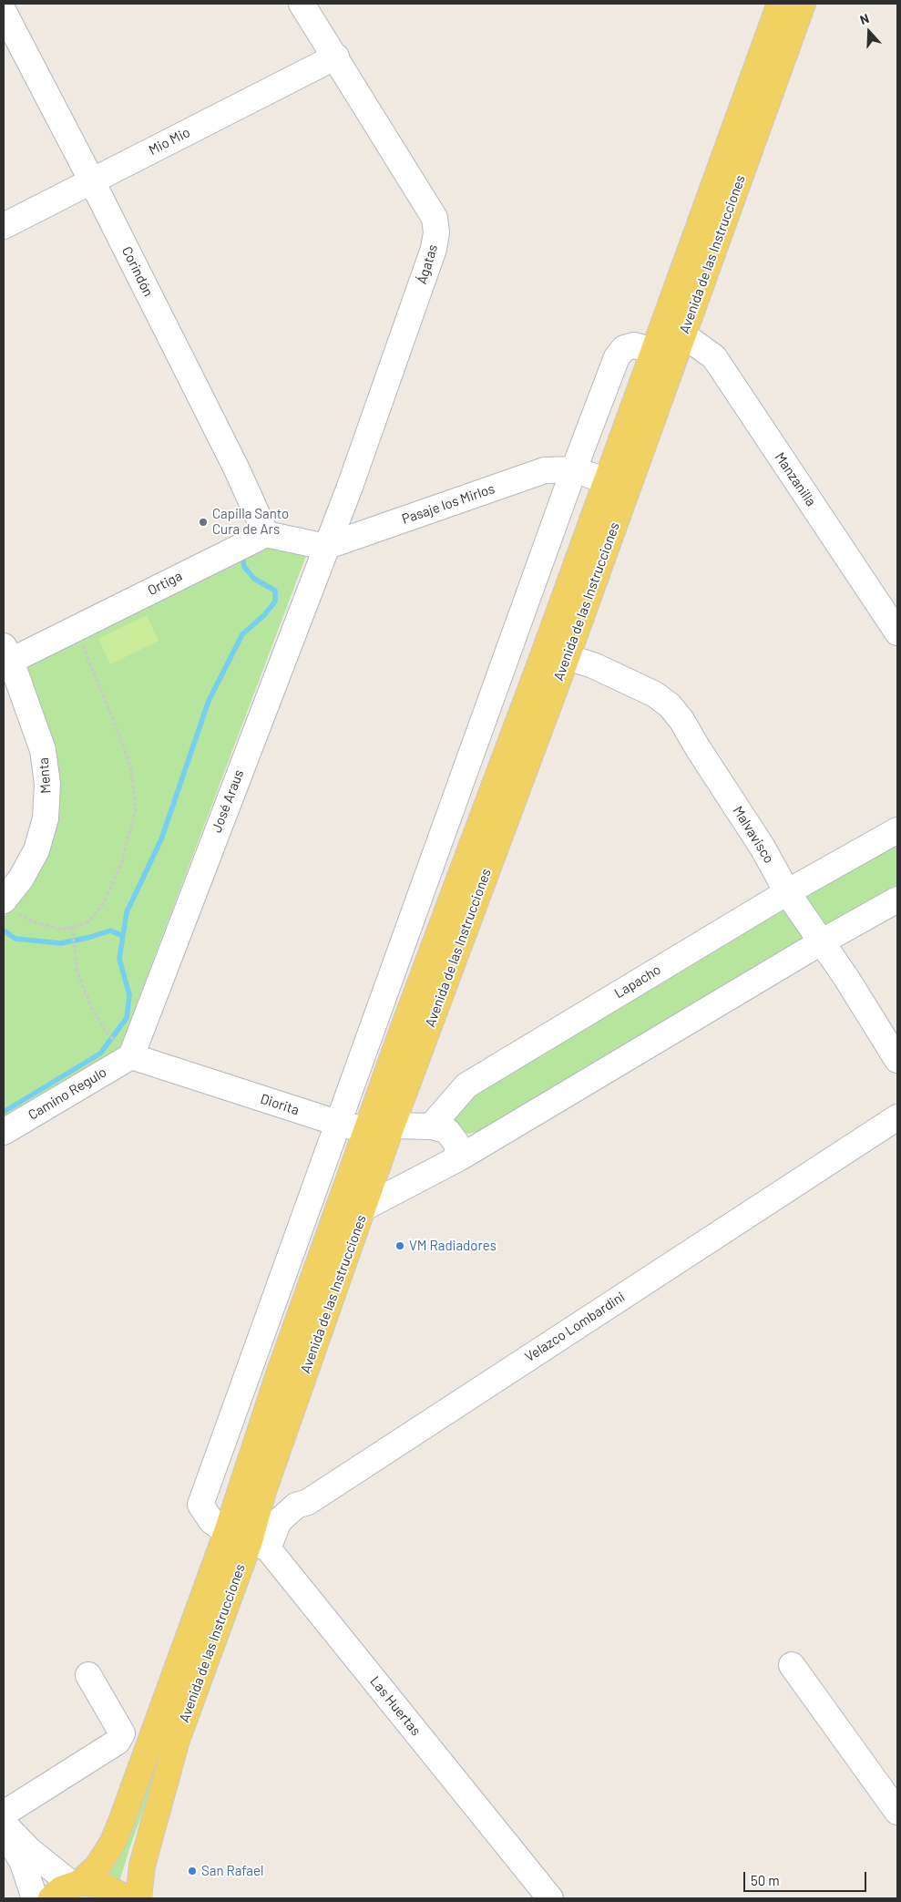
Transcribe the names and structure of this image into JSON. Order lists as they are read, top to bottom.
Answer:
{
  "streets": {
    "main road": ["Avenida de las Instrucciones"],
    "street": [
      "Mio Mio",
      "Ágatas",
      "Corindón",
      "Manzanilla",
      "Pasaje los Mirlos",
      "Ortiga",
      "Menta",
      "José Araus",
      "Malvavisco",
      "Lapacho",
      "Camino Regulo",
      "Diorita",
      "Velazco Lombardini",
      "Las Huertas"
    ]
  },
  "crossings": [
    ["Mio Mio", "Ágatas"],
    ["Mio Mio", "Corindón"],
    ["Avenida de las Instrucciones", "Manzanilla"],
    ["Avenida de las Instrucciones", "Malvavisco"],
    ["Avenida de las Instrucciones", "Diorita"],
    ["Avenida de las Instrucciones", "Velazco Lombardini"],
    ["Avenida de las Instrucciones", "Las Huertas"],
    ["Ágatas", "Pasaje los Mirlos"],
    ["Ágatas", "José Araus"],
    ["Corindón", "Ortiga"],
    ["Pasaje los Mirlos", "José Araus"],
    ["Ortiga", "Menta"],
    ["José Araus", "Camino Regulo"],
    ["José Araus", "Diorita"],
    ["Malvavisco", "Lapacho"],
    ["Lapacho", "Diorita"],
    ["Camino Regulo", "Diorita"],
    ["Velazco Lombardini", "Las Huertas"]
  ],
  "places": ["Capilla Santo Cura de Ars", "VM Radiadores", "San Rafael"],
  "scale_bar": "50 m",
  "north": "top"
}
